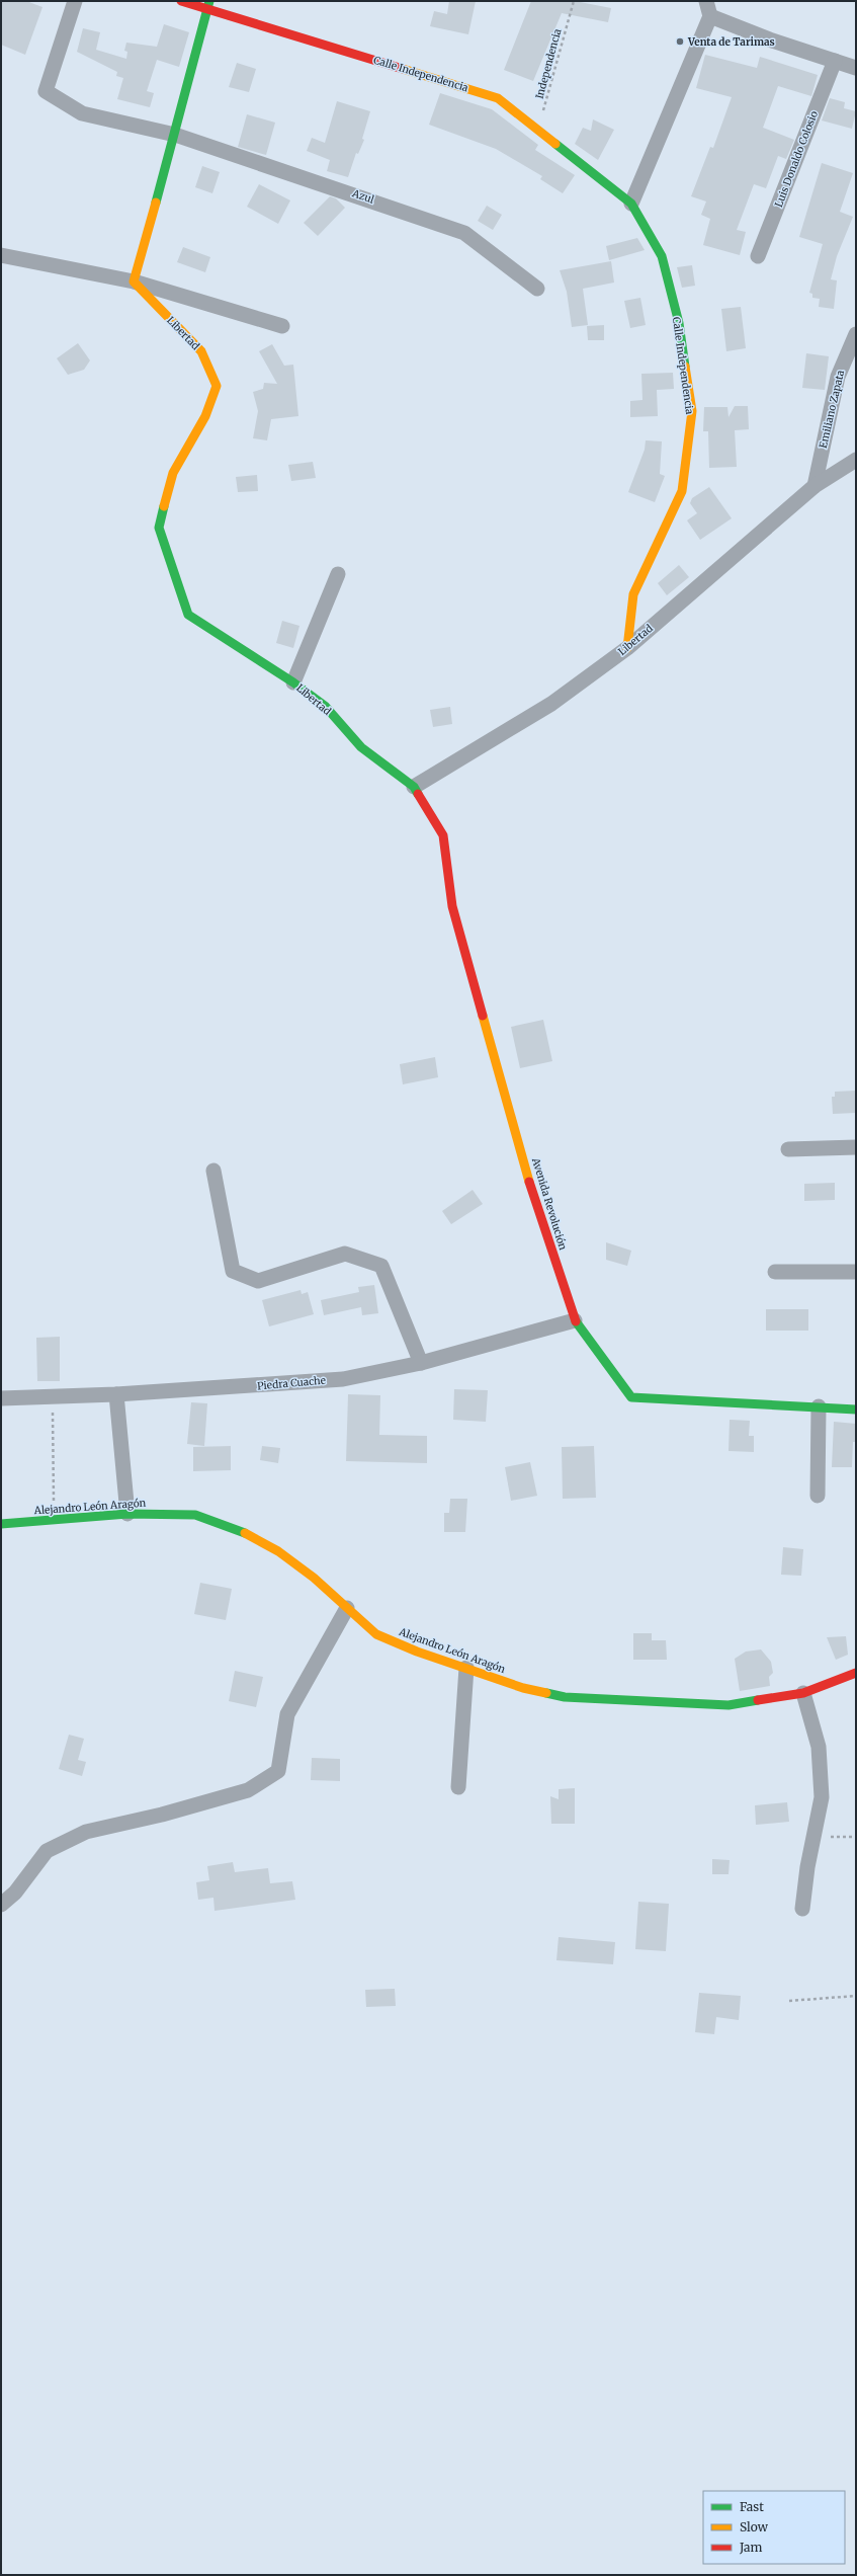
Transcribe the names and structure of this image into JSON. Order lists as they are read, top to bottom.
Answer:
{
  "streets": {
    "street": [
      "Calle Independencia",
      "Luis Donaldo Colosio",
      "Azul",
      "Libertad",
      "Emiliano Zapata",
      "Avenida Revolución",
      "Piedra Cuache",
      "Alejandro León Aragón"
    ],
    "path": ["Independencia"]
  },
  "crossings": [
    ["Independencia", "Calle Independencia"],
    ["Calle Independencia", "Libertad"],
    ["Libertad", "Emiliano Zapata"],
    ["Libertad", "Avenida Revolución"],
    ["Avenida Revolución", "Piedra Cuache"]
  ],
  "places": ["Venta de Tarimas"],
  "legend": ["Fast", "Slow", "Jam"]
}
